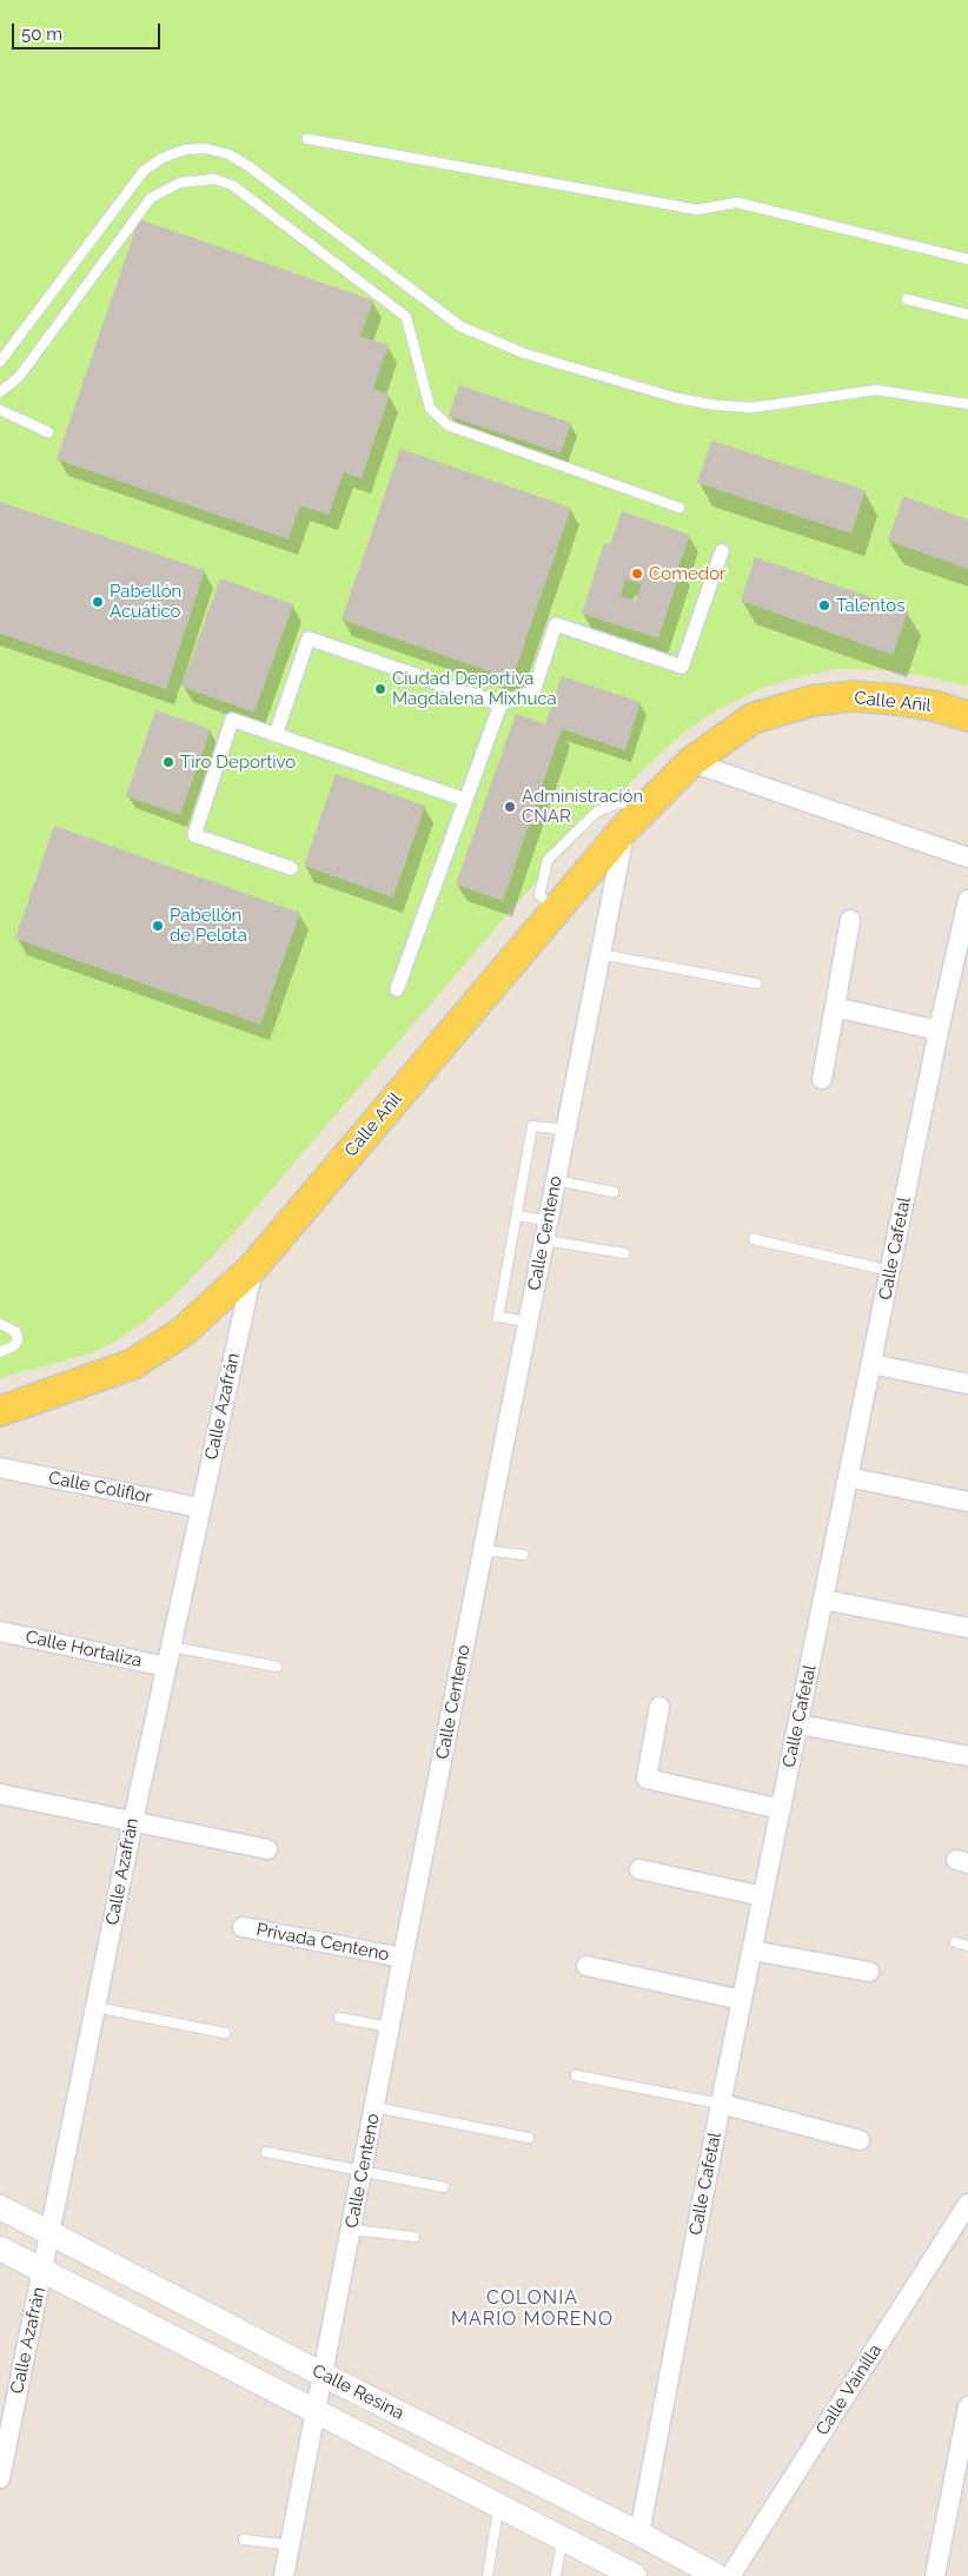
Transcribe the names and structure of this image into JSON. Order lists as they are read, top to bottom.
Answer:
{
  "streets": {
    "main road": ["Calle Añil"],
    "street": [
      "Calle Centeno",
      "Calle Cafetal",
      "Calle Azafrán",
      "Calle Coliflor",
      "Calle Hortaliza",
      "Privada Centeno",
      "Calle Vainilla",
      "Calle Resina"
    ]
  },
  "crossings": [
    ["Calle Añil", "Calle Centeno"],
    ["Calle Añil", "Calle Azafrán"],
    ["Calle Centeno", "Privada Centeno"],
    ["Calle Centeno", "Calle Resina"],
    ["Calle Cafetal", "Calle Resina"],
    ["Calle Azafrán", "Calle Coliflor"],
    ["Calle Azafrán", "Calle Hortaliza"],
    ["Calle Azafrán", "Calle Resina"]
  ],
  "districts": ["COLONIA MARIO MORENO"],
  "places": [
    "Comedor",
    "Pabellón Acuático",
    "Talentos",
    "Ciudad Deportiva Magdalena Mixhuca",
    "Tiro Deportivo",
    "Administración CNAR",
    "Pabellón de Pelota"
  ],
  "scale_bar": "50 m"
}
